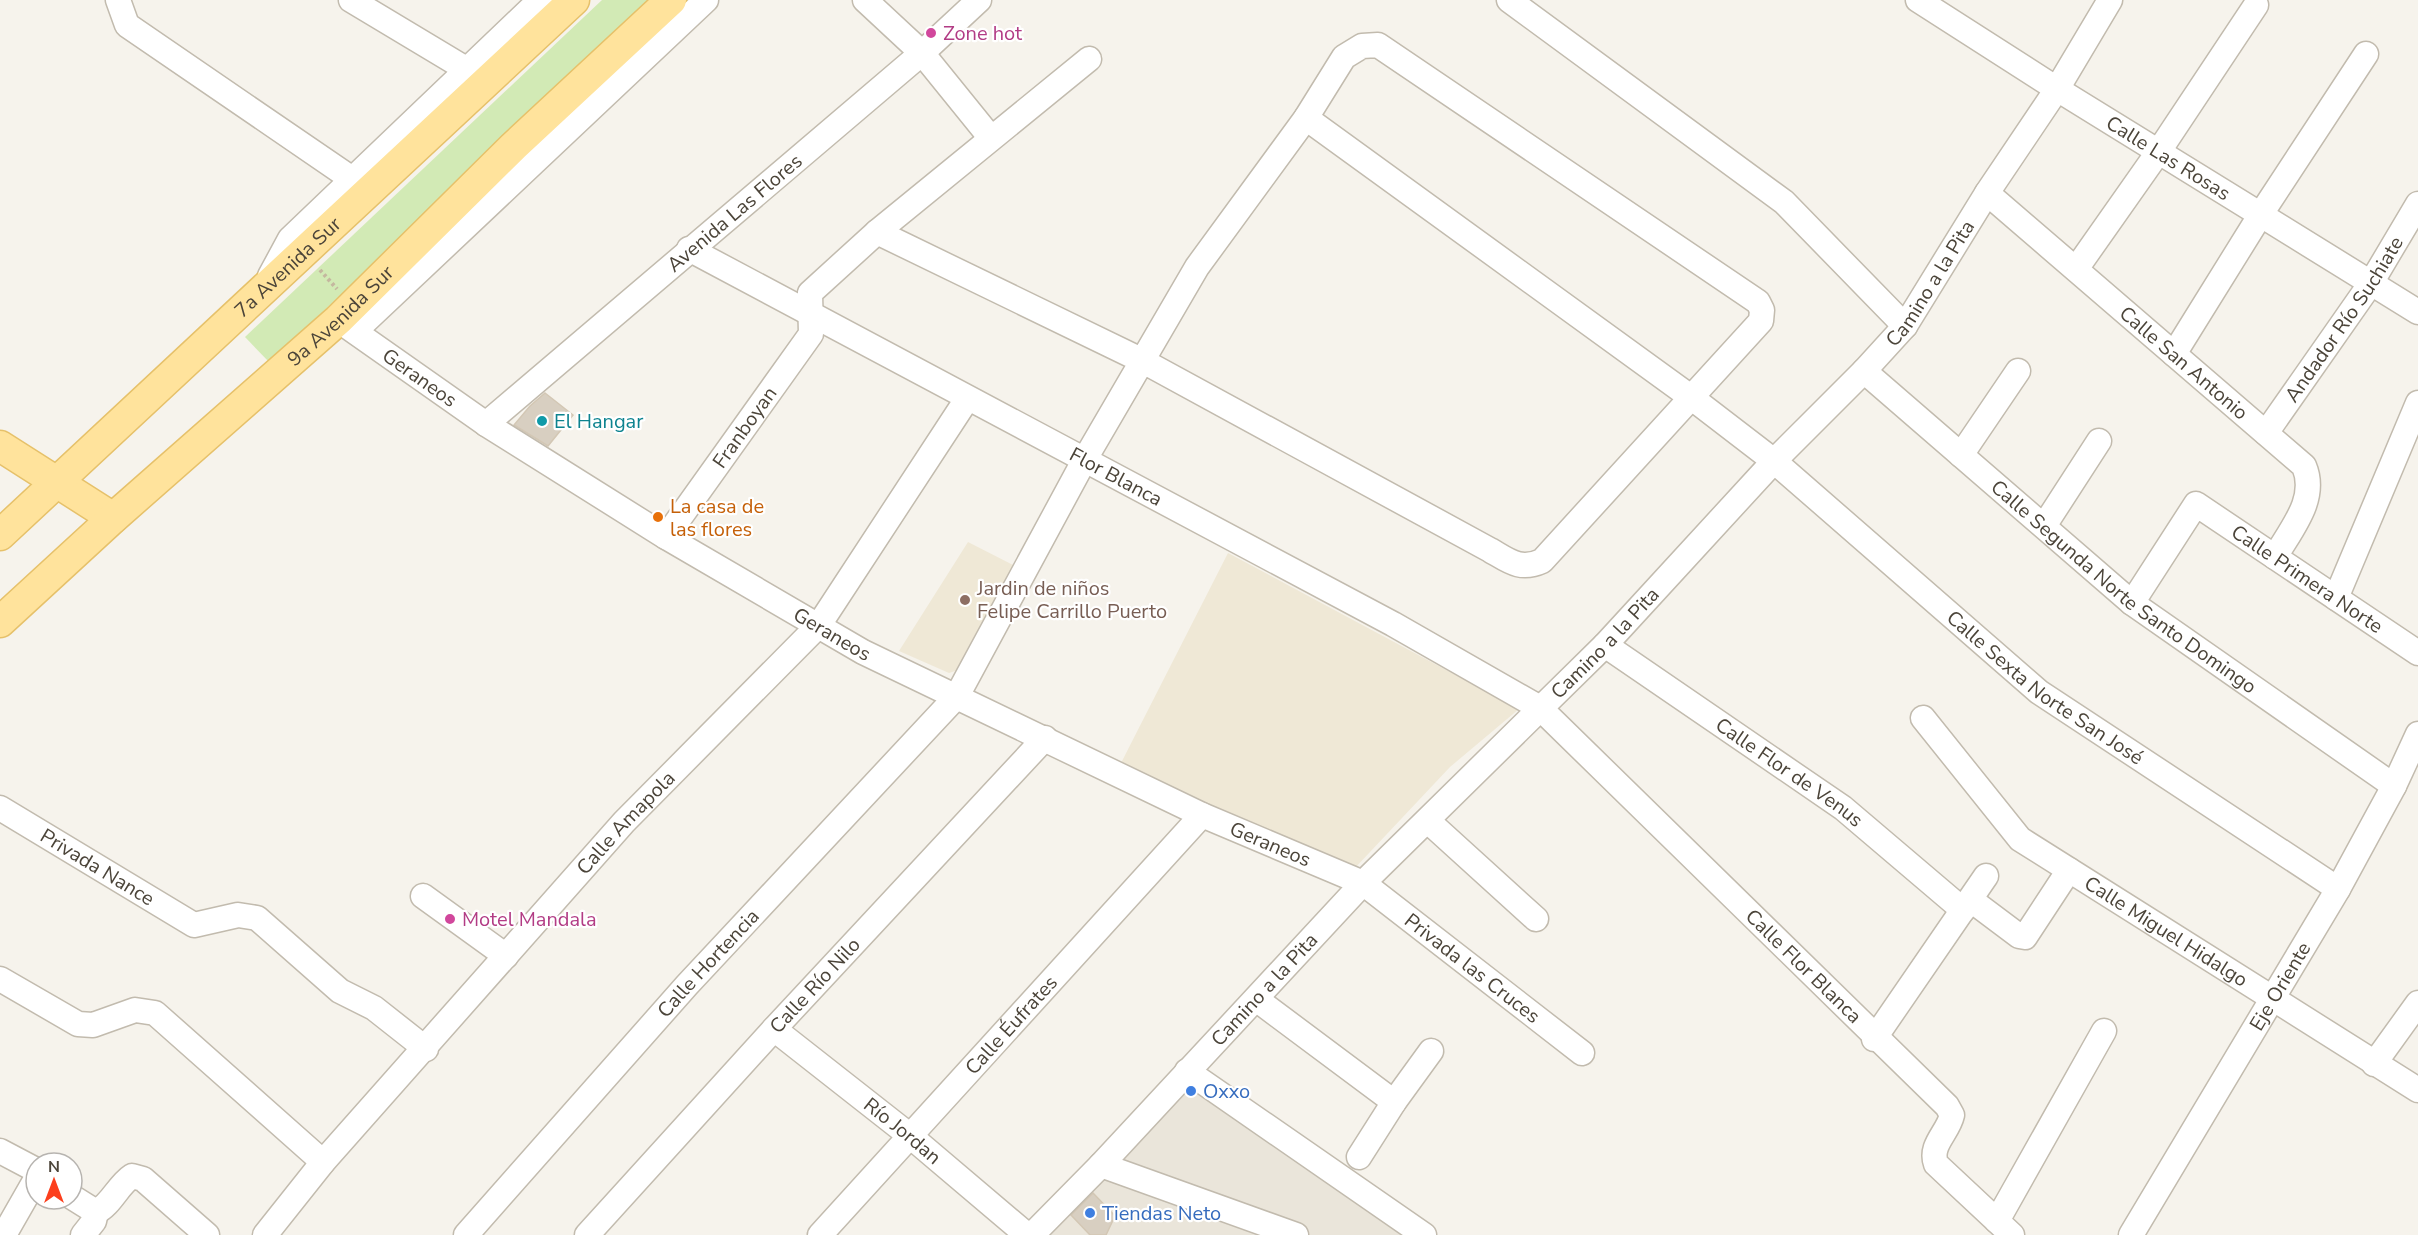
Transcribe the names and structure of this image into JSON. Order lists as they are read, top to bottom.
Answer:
{
  "streets": {
    "main road": ["7a Avenida Sur", "9a Avenida Sur"],
    "street": [
      "Calle Las Rosas",
      "Avenida Las Flores",
      "Camino a la Pita",
      "Andador Río Suchiate",
      "Calle San Antonio",
      "Geraneos",
      "Franboyan",
      "Flor Blanca",
      "Calle Primera Norte",
      "Calle Segunda Norte Santo Domingo",
      "Calle Sexta Norte San José",
      "Calle Flor de Venus",
      "Calle Amapola",
      "Privada Nance",
      "Calle Miguel Hidalgo",
      "Calle Hortencia",
      "Privada las Cruces",
      "Calle Flor Blanca",
      "Calle Río Nilo",
      "Eje Oriente",
      "Calle Éufrates",
      "Río Jordan"
    ]
  },
  "crossings": [
    ["Calle Las Rosas", "Camino a la Pita"],
    ["Calle Las Rosas", "Andador Río Suchiate"],
    ["Avenida Las Flores", "Geraneos"],
    ["Avenida Las Flores", "Flor Blanca"],
    ["Camino a la Pita", "Calle San Antonio"],
    ["Camino a la Pita", "Geraneos"],
    ["Camino a la Pita", "Flor Blanca"],
    ["Camino a la Pita", "Calle Segunda Norte Santo Domingo"],
    ["Camino a la Pita", "Calle Sexta Norte San José"],
    ["Camino a la Pita", "Calle Flor de Venus"],
    ["Camino a la Pita", "Privada las Cruces"],
    ["Camino a la Pita", "Calle Flor Blanca"],
    ["9a Avenida Sur", "Geraneos"],
    ["Andador Río Suchiate", "Calle San Antonio"],
    ["Calle San Antonio", "Calle Primera Norte"],
    ["Geraneos", "Franboyan"],
    ["Geraneos", "Calle Amapola"],
    ["Geraneos", "Calle Hortencia"],
    ["Geraneos", "Privada las Cruces"],
    ["Geraneos", "Calle Río Nilo"],
    ["Geraneos", "Calle Éufrates"],
    ["Franboyan", "Flor Blanca"],
    ["Flor Blanca", "Calle Amapola"],
    ["Flor Blanca", "Calle Hortencia"],
    ["Flor Blanca", "Calle Flor Blanca"],
    ["Calle Primera Norte", "Calle Segunda Norte Santo Domingo"],
    ["Calle Segunda Norte Santo Domingo", "Eje Oriente"],
    ["Calle Sexta Norte San José", "Calle Hortencia"],
    ["Calle Sexta Norte San José", "Eje Oriente"],
    ["Calle Flor de Venus", "Calle Miguel Hidalgo"],
    ["Calle Amapola", "Privada Nance"],
    ["Calle Miguel Hidalgo", "Eje Oriente"],
    ["Calle Río Nilo", "Río Jordan"],
    ["Calle Éufrates", "Río Jordan"]
  ],
  "places": [
    "Zone hot",
    "El Hangar",
    "La casa de las flores",
    "Jardin de niños Felipe Carrillo Puerto",
    "Motel Mandala",
    "Oxxo",
    "Tiendas Neto"
  ],
  "north": "top"
}
